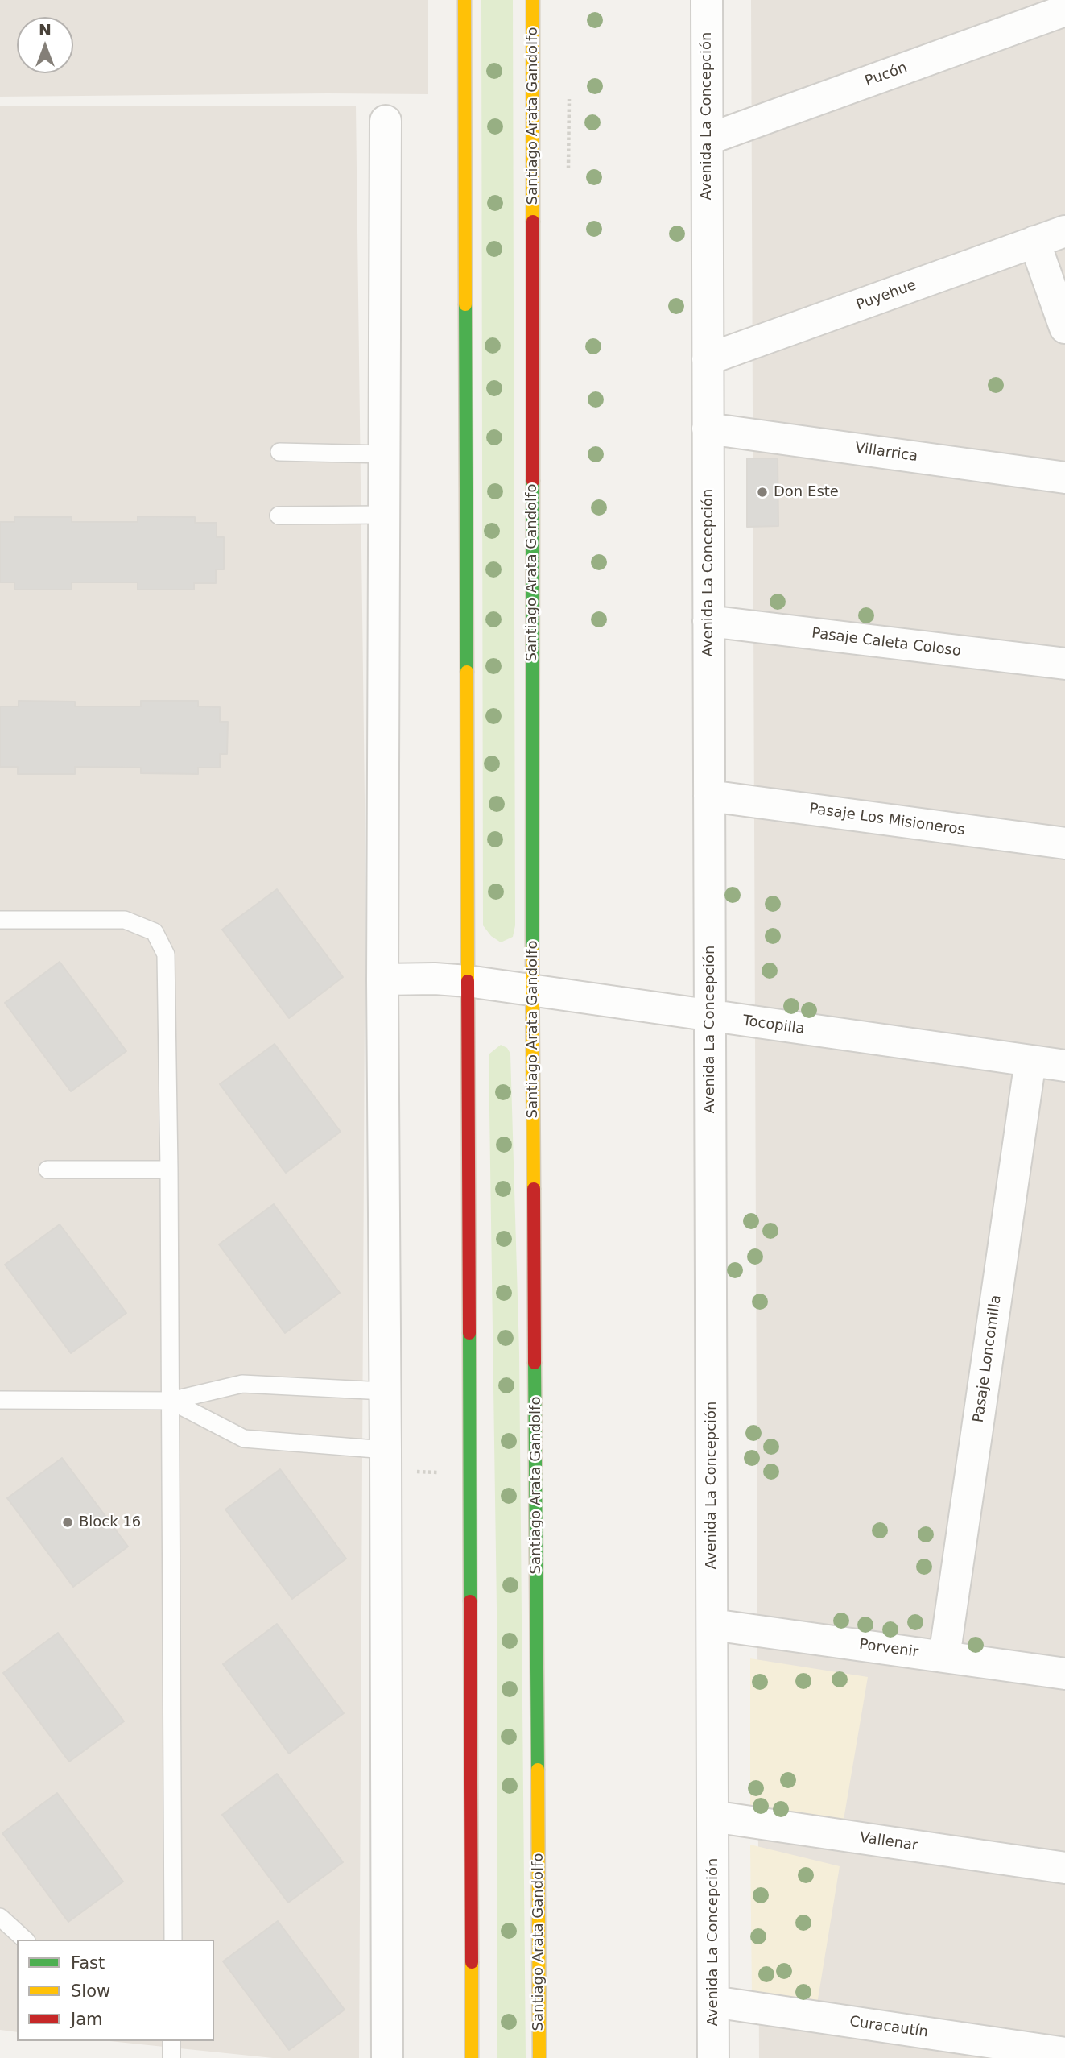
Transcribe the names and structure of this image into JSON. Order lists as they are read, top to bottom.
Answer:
{
  "streets": {
    "main road": ["Santiago Arata Gandolfo"],
    "street": [
      "Pucón",
      "Avenida La Concepción",
      "Puyehue",
      "Villarrica",
      "Pasaje Caleta Coloso",
      "Pasaje Los Misioneros",
      "Tocopilla",
      "Pasaje Loncomilla",
      "Porvenir",
      "Vallenar",
      "Curacautín"
    ]
  },
  "crossings": [
    ["Pucón", "Avenida La Concepción"],
    ["Santiago Arata Gandolfo", "Tocopilla"],
    ["Avenida La Concepción", "Puyehue"],
    ["Avenida La Concepción", "Villarrica"],
    ["Avenida La Concepción", "Pasaje Caleta Coloso"],
    ["Avenida La Concepción", "Pasaje Los Misioneros"],
    ["Avenida La Concepción", "Tocopilla"],
    ["Avenida La Concepción", "Porvenir"],
    ["Avenida La Concepción", "Vallenar"],
    ["Avenida La Concepción", "Curacautín"],
    ["Tocopilla", "Pasaje Loncomilla"],
    ["Pasaje Loncomilla", "Porvenir"]
  ],
  "places": ["Don Este", "Block 16"],
  "legend": ["Fast", "Slow", "Jam"],
  "north": "top"
}
